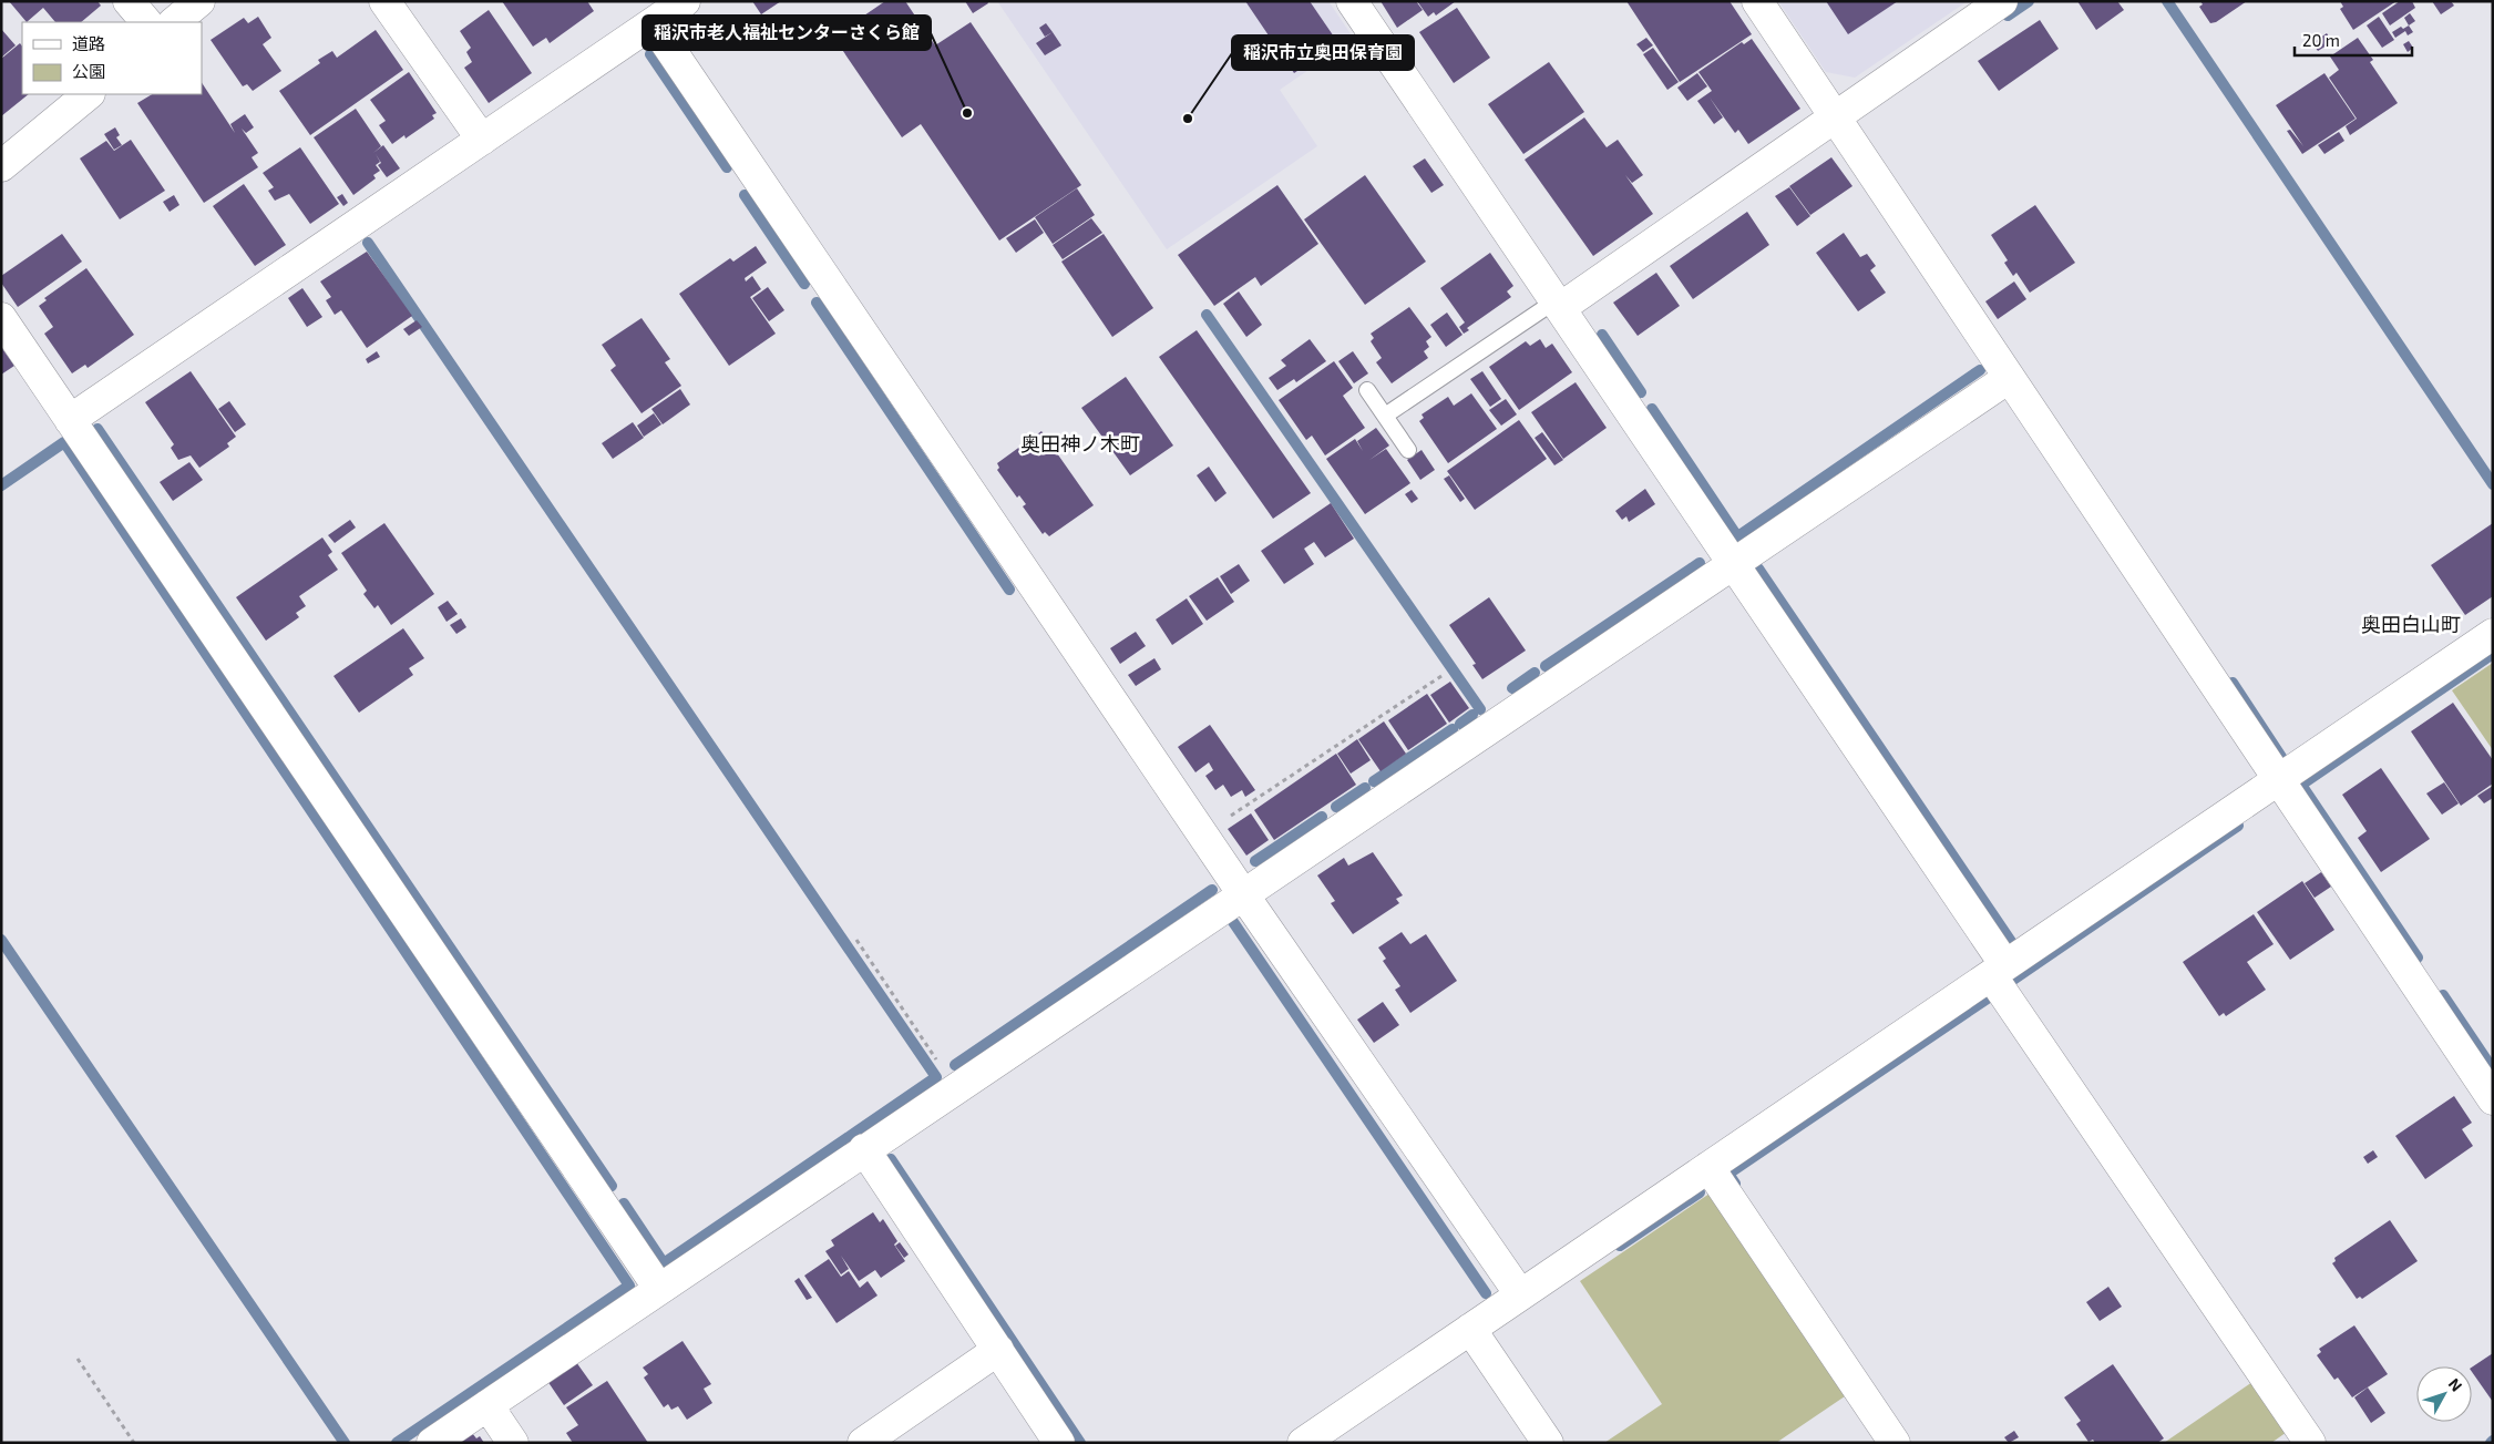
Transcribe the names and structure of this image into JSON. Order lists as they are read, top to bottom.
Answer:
{
  "districts": ["奥田神ノ木町", "奥田白山町"],
  "places": ["稲沢市老人福祉センターさくら館", "稲沢市立奥田保育園"],
  "legend": ["道路", "公園"],
  "scale_bar": "20 m",
  "north": "top right"
}
